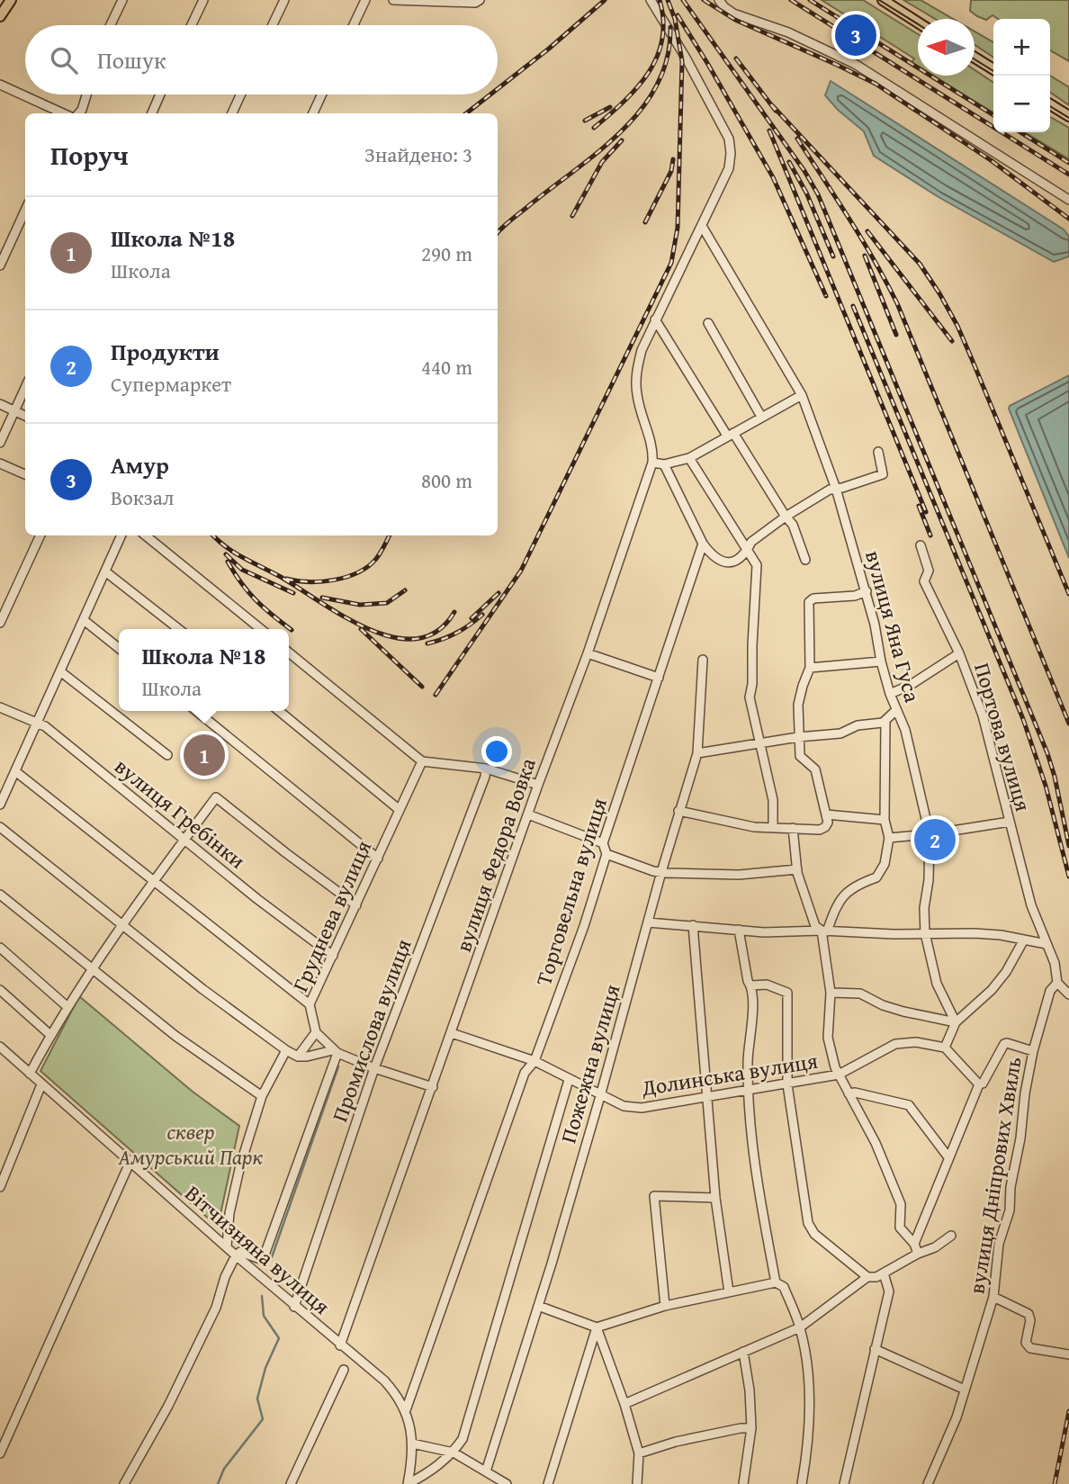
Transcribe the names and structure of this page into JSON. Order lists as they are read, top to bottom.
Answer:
{
  "streets": {
    "street": [
      "вулиця Яна Гуса",
      "Портова вулиця",
      "вулиця Гребінки",
      "вулиця Федора Вовка",
      "Торговельна вулиця",
      "Груднева вулиця",
      "Промислова вулиця",
      "Пожежна вулиця",
      "Долинська вулиця",
      "вулиця Дніпрових Хвиль",
      "Вітчизняна вулиця"
    ]
  },
  "crossings": [
    ["вулиця Гребінки", "Груднева вулиця"],
    ["вулиця Федора Вовка", "Долинська вулиця"],
    ["вулиця Федора Вовка", "Вітчизняна вулиця"],
    ["Торговельна вулиця", "Долинська вулиця"],
    ["Торговельна вулиця", "Вітчизняна вулиця"],
    ["Промислова вулиця", "Вітчизняна вулиця"],
    ["Пожежна вулиця", "Долинська вулиця"]
  ],
  "parks": ["сквер Амурський Парк"],
  "north": "left",
  "page": {
    "pins": ["3", "1", "2"],
    "map_buttons": ["+", "−"],
    "search": "Пошук",
    "heading": ["Поруч", "Знайдено: 3"],
    "list": [
      {
        "mark": "1",
        "name": "Школа №18",
        "note": "Школа",
        "value": "290 m"
      },
      {
        "mark": "2",
        "name": "Продукти",
        "note": "Супермаркет",
        "value": "440 m"
      },
      {
        "mark": "3",
        "name": "Амур",
        "note": "Вокзал",
        "value": "800 m"
      }
    ],
    "popup": ["Школа №18", "Школа"]
  }
}
